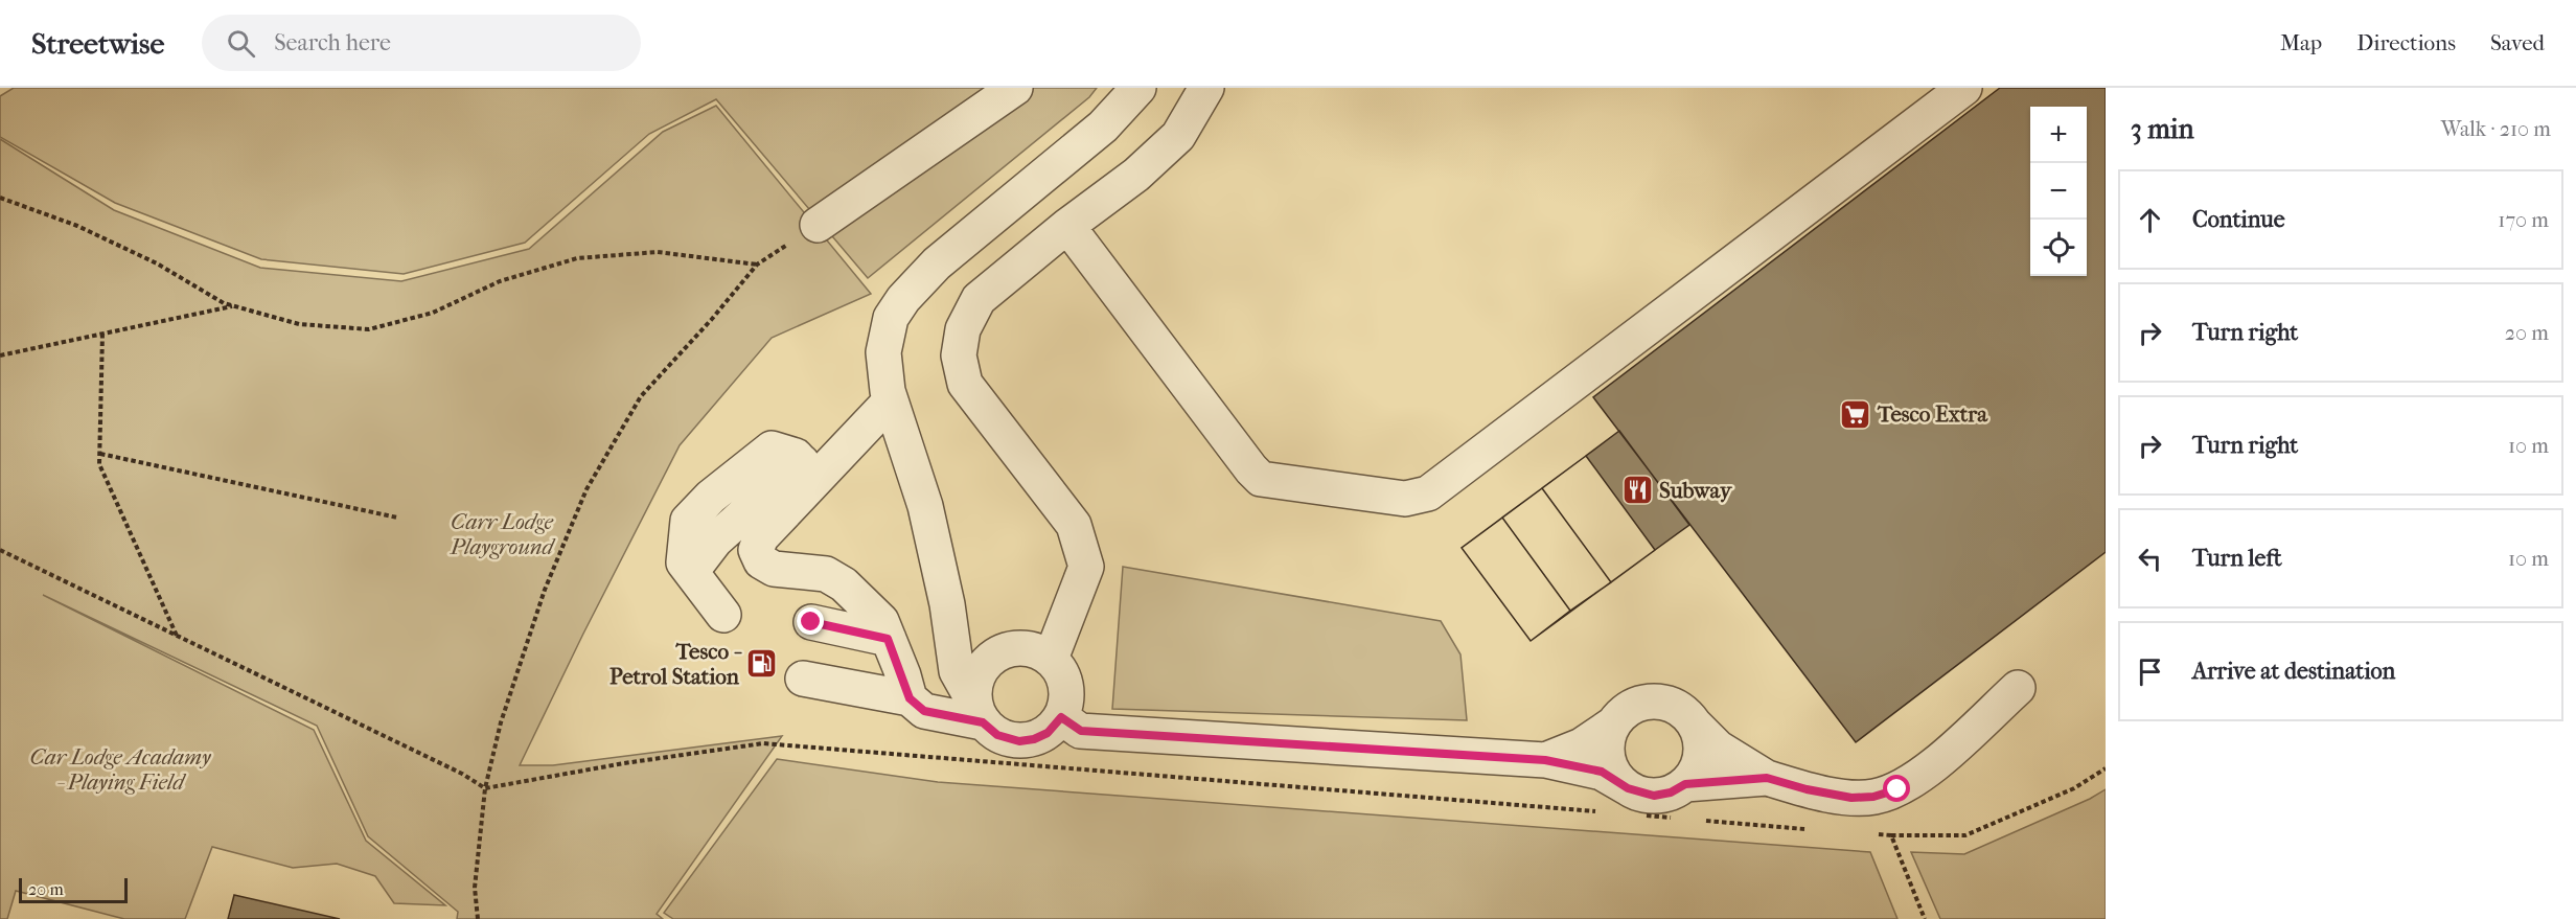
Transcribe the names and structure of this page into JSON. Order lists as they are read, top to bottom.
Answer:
{
  "parks": ["Carr Lodge Playground", "Car Lodge Acadamy - Playing Field"],
  "places": {
    "supermarket": ["Tesco Extra"],
    "restaurant": ["Subway"],
    "fuel station": ["Tesco - Petrol Station"]
  },
  "scale_bar": "20 m",
  "page": {
    "header": "Streetwise",
    "search": "Search here",
    "nav": ["Map", "Directions", "Saved"],
    "heading": ["3 min", "Walk · 210 m"],
    "map_buttons": ["+", "−"],
    "list": [
      ["Continue", "170 m"],
      ["Turn right", "20 m"],
      ["Turn right", "10 m"],
      ["Turn left", "10 m"],
      "Arrive at destination"
    ],
    "scale": "20 m"
  }
}
